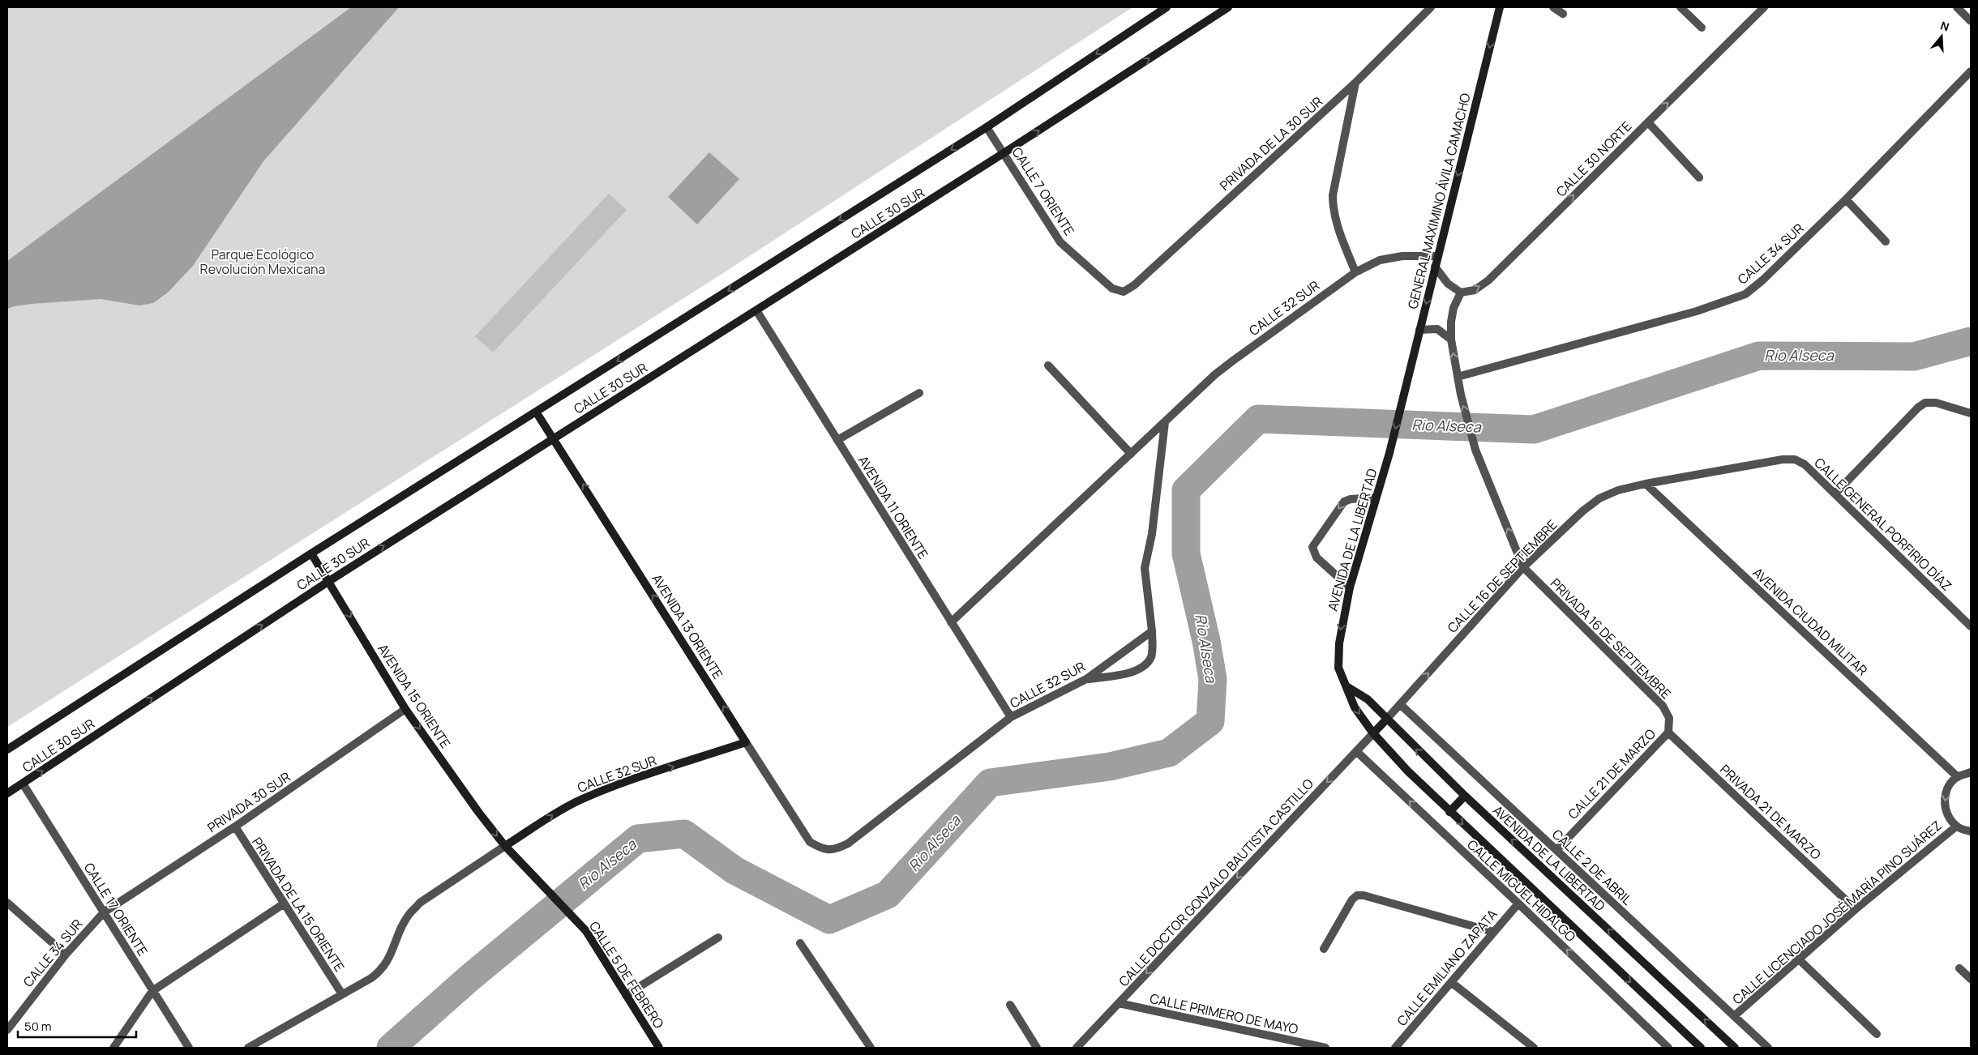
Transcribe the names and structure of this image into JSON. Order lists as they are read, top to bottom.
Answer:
{
  "streets": {
    "main road": [
      "GENERAL MAXIMINO ÁVILA CAMACHO",
      "CALLE 30 SUR",
      "CALLE 32 SUR",
      "AVENIDA DE LA LIBERTAD",
      "CALLE 16 DE SEPTIEMBRE",
      "AVENIDA 13 ORIENTE",
      "AVENIDA 15 ORIENTE",
      "CALLE 5 DE FEBRERO"
    ],
    "street": [
      "PRIVADA DE LA 30 SUR",
      "CALLE 30 NORTE",
      "CALLE 7 ORIENTE",
      "CALLE 34 SUR",
      "AVENIDA 11 ORIENTE",
      "CALLE GENERAL PORFIRIO DÍAZ",
      "AVENIDA CIUDAD MILITAR",
      "PRIVADA 16 DE SEPTIEMBRE",
      "CALLE 21 DE MARZO",
      "PRIVADA 30 SUR",
      "PRIVADA 21 DE MARZO",
      "CALLE 2 DE ABRIL",
      "CALLE DOCTOR GONZALO BAUTISTA CASTILLO",
      "CALLE MIGUEL HIDALGO",
      "PRIVADA DE LA 15 ORIENTE",
      "CALLE 17 ORIENTE",
      "CALLE LICENCIADO JOSÉ MARÍA PINO SUÁREZ",
      "CALLE EMILIANO ZAPATA",
      "CALLE PRIMERO DE MAYO"
    ]
  },
  "crossings": [
    ["PRIVADA DE LA 30 SUR", "CALLE 7 ORIENTE"],
    ["CALLE 7 ORIENTE", "CALLE 30 SUR"],
    ["GENERAL MAXIMINO ÁVILA CAMACHO", "CALLE 32 SUR"],
    ["GENERAL MAXIMINO ÁVILA CAMACHO", "AVENIDA DE LA LIBERTAD"],
    ["CALLE 30 SUR", "AVENIDA 11 ORIENTE"],
    ["CALLE 30 SUR", "AVENIDA 13 ORIENTE"],
    ["CALLE 30 SUR", "AVENIDA 15 ORIENTE"],
    ["CALLE 30 SUR", "CALLE 17 ORIENTE"],
    ["CALLE 34 SUR", "PRIVADA 30 SUR"],
    ["CALLE 34 SUR", "CALLE 17 ORIENTE"],
    ["CALLE 32 SUR", "AVENIDA 11 ORIENTE"],
    ["CALLE 32 SUR", "AVENIDA 13 ORIENTE"],
    ["CALLE 32 SUR", "AVENIDA 15 ORIENTE"],
    ["CALLE 32 SUR", "CALLE 5 DE FEBRERO"],
    ["CALLE GENERAL PORFIRIO DÍAZ", "CALLE 16 DE SEPTIEMBRE"],
    ["AVENIDA DE LA LIBERTAD", "CALLE 16 DE SEPTIEMBRE"],
    ["AVENIDA DE LA LIBERTAD", "CALLE DOCTOR GONZALO BAUTISTA CASTILLO"],
    ["CALLE 16 DE SEPTIEMBRE", "AVENIDA CIUDAD MILITAR"],
    ["CALLE 16 DE SEPTIEMBRE", "PRIVADA 16 DE SEPTIEMBRE"],
    ["CALLE 16 DE SEPTIEMBRE", "CALLE 2 DE ABRIL"],
    ["CALLE 16 DE SEPTIEMBRE", "CALLE DOCTOR GONZALO BAUTISTA CASTILLO"],
    ["PRIVADA 16 DE SEPTIEMBRE", "CALLE 21 DE MARZO"],
    ["PRIVADA 16 DE SEPTIEMBRE", "PRIVADA 21 DE MARZO"],
    ["AVENIDA 15 ORIENTE", "PRIVADA 30 SUR"],
    ["AVENIDA 15 ORIENTE", "CALLE 5 DE FEBRERO"],
    ["CALLE 21 DE MARZO", "PRIVADA 21 DE MARZO"],
    ["CALLE 21 DE MARZO", "CALLE 2 DE ABRIL"],
    ["PRIVADA 30 SUR", "PRIVADA DE LA 15 ORIENTE"],
    ["PRIVADA 30 SUR", "CALLE 17 ORIENTE"],
    ["PRIVADA 21 DE MARZO", "CALLE LICENCIADO JOSÉ MARÍA PINO SUÁREZ"],
    ["CALLE 2 DE ABRIL", "CALLE LICENCIADO JOSÉ MARÍA PINO SUÁREZ"],
    ["CALLE DOCTOR GONZALO BAUTISTA CASTILLO", "CALLE MIGUEL HIDALGO"],
    ["CALLE DOCTOR GONZALO BAUTISTA CASTILLO", "CALLE PRIMERO DE MAYO"],
    ["CALLE MIGUEL HIDALGO", "CALLE EMILIANO ZAPATA"]
  ],
  "one_way": [
    "CALLE 30 NORTE",
    "GENERAL MAXIMINO ÁVILA CAMACHO",
    "AVENIDA 13 ORIENTE",
    "AVENIDA 15 ORIENTE",
    "CALLE DOCTOR GONZALO BAUTISTA CASTILLO",
    "CALLE MIGUEL HIDALGO"
  ],
  "water": ["Rio Alseca"],
  "parks": ["Parque Ecológico Revolución Mexicana"],
  "scale_bar": "50 m",
  "north": "top"
}
